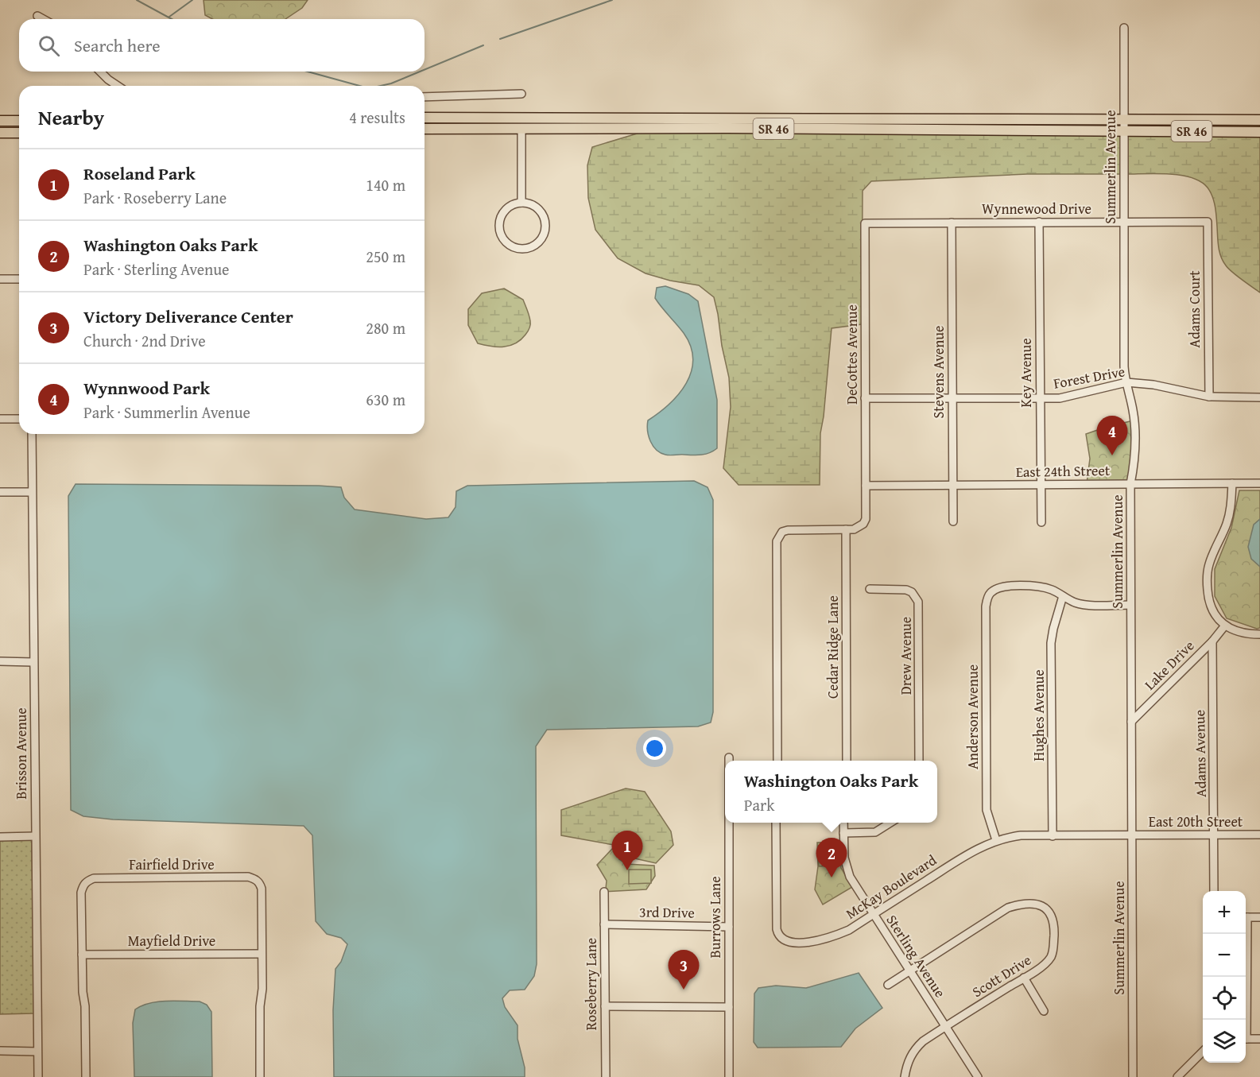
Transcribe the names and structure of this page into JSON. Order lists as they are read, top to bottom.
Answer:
{
  "streets": {
    "main road": ["SR 46"],
    "street": [
      "Summerlin Avenue",
      "Wynnewood Drive",
      "Adams Court",
      "DeCottes Avenue",
      "Stevens Avenue",
      "Key Avenue",
      "Forest Drive",
      "East 24th Street",
      "Cedar Ridge Lane",
      "Drew Avenue",
      "Lake Drive",
      "Hughes Avenue",
      "Anderson Avenue",
      "Brisson Avenue",
      "Adams Avenue",
      "East 20th Street",
      "Fairfield Drive",
      "McKay Boulevard",
      "3rd Drive",
      "Burrows Lane",
      "Mayfield Drive",
      "Sterling Avenue",
      "Scott Drive",
      "Roseberry Lane"
    ]
  },
  "crossings": [
    ["SR 46", "Summerlin Avenue"],
    ["Summerlin Avenue", "Wynnewood Drive"],
    ["Summerlin Avenue", "Forest Drive"],
    ["Summerlin Avenue", "East 24th Street"],
    ["Summerlin Avenue", "Lake Drive"],
    ["Summerlin Avenue", "East 20th Street"],
    ["Summerlin Avenue", "McKay Boulevard"],
    ["Wynnewood Drive", "Adams Court"],
    ["Wynnewood Drive", "DeCottes Avenue"],
    ["Wynnewood Drive", "Stevens Avenue"],
    ["Wynnewood Drive", "Key Avenue"],
    ["Adams Court", "Forest Drive"],
    ["DeCottes Avenue", "Forest Drive"],
    ["DeCottes Avenue", "East 24th Street"],
    ["Stevens Avenue", "Forest Drive"],
    ["Stevens Avenue", "East 24th Street"],
    ["Key Avenue", "Forest Drive"],
    ["Key Avenue", "East 24th Street"],
    ["Lake Drive", "Adams Avenue"],
    ["Hughes Avenue", "Anderson Avenue"],
    ["Hughes Avenue", "McKay Boulevard"],
    ["Anderson Avenue", "McKay Boulevard"],
    ["Adams Avenue", "East 20th Street"],
    ["East 20th Street", "McKay Boulevard"],
    ["Fairfield Drive", "Mayfield Drive"],
    ["McKay Boulevard", "Sterling Avenue"],
    ["3rd Drive", "Burrows Lane"],
    ["3rd Drive", "Roseberry Lane"],
    ["Sterling Avenue", "Scott Drive"]
  ],
  "page": {
    "search": "Search here",
    "heading": ["Nearby", "4 results"],
    "list": [
      {
        "mark": "1",
        "name": "Roseland Park",
        "note": "Park · Roseberry Lane",
        "value": "140 m"
      },
      {
        "mark": "2",
        "name": "Washington Oaks Park",
        "note": "Park · Sterling Avenue",
        "value": "250 m"
      },
      {
        "mark": "3",
        "name": "Victory Deliverance Center",
        "note": "Church · 2nd Drive",
        "value": "280 m"
      },
      {
        "mark": "4",
        "name": "Wynnwood Park",
        "note": "Park · Summerlin Avenue",
        "value": "630 m"
      }
    ],
    "pins": [
      "4",
      "1",
      "2",
      "3"
    ],
    "popup": ["Washington Oaks Park", "Park"],
    "map_buttons": ["+", "−"]
  }
}
